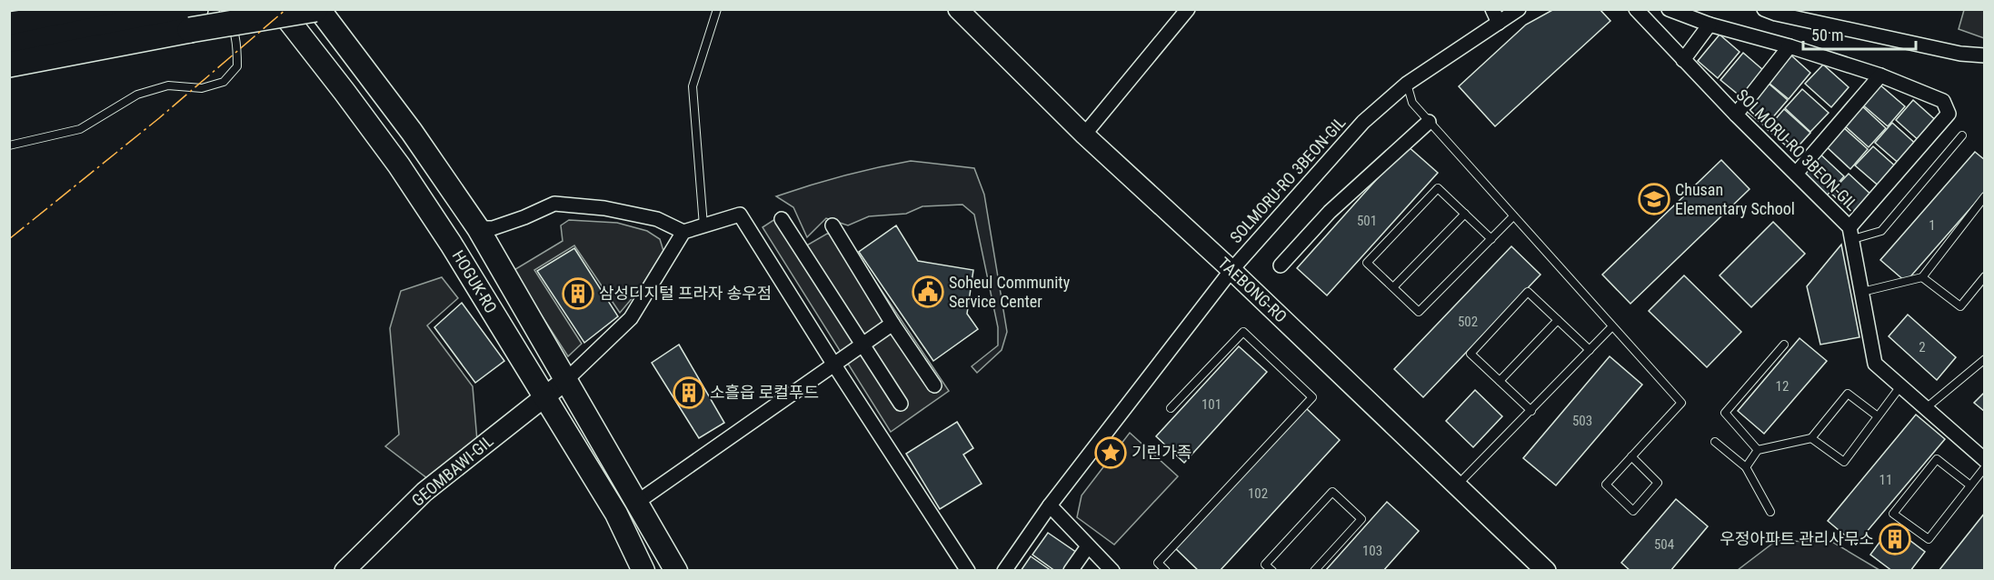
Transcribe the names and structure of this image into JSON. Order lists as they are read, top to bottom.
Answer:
{
  "streets": {
    "main road": ["HOGUK-RO", "TAEBONG-RO", "GEOMBAWI-GIL"],
    "street": ["SOLMORU-RO 3BEON-GIL"]
  },
  "crossings": [
    ["SOLMORU-RO 3BEON-GIL", "TAEBONG-RO"],
    ["HOGUK-RO", "GEOMBAWI-GIL"]
  ],
  "places": {
    "school or university": ["Chusan Elementary School"],
    "public building": ["Soheul Community Service Center"],
    "building": ["삼성디지털 프라자 송우점", "소흘읍 로컬푸드", "우정아파트 관리사무소"],
    "place": ["기린가족"]
  },
  "house_numbers": [
    "501",
    "1",
    "502",
    "2",
    "12",
    "101",
    "503",
    "11",
    "102",
    "504",
    "103"
  ],
  "scale_bar": "50 m"
}
